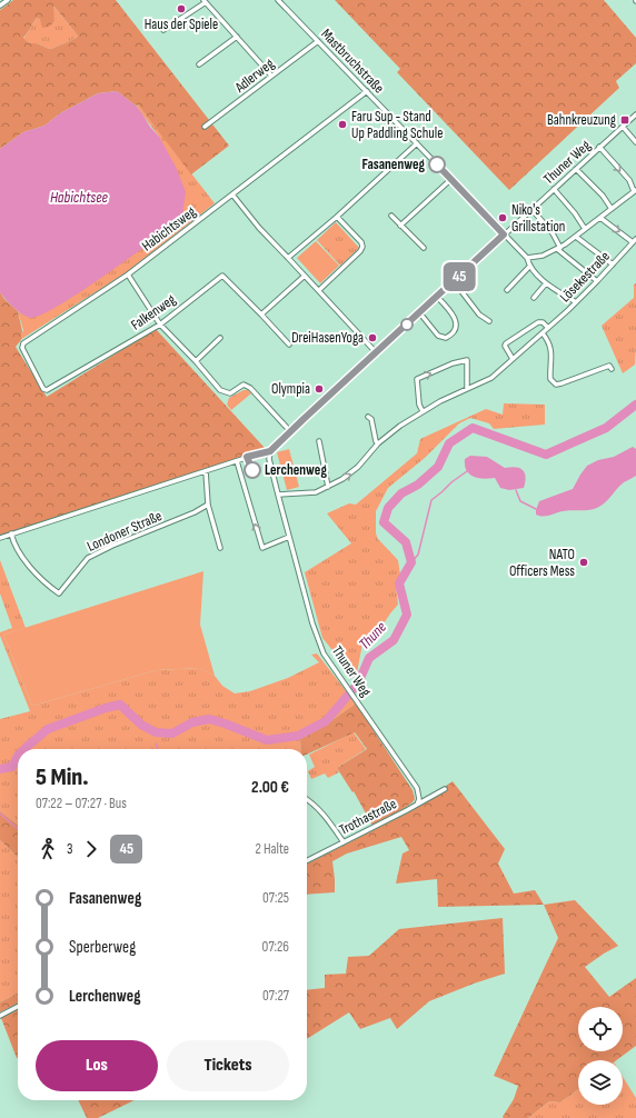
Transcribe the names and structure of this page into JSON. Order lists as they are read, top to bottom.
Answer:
{
  "streets": {
    "street": [
      "Mastbruchstraße",
      "Adlerweg",
      "Thuner Weg",
      "Habichtsweg",
      "Lösekestraße",
      "Falkenweg",
      "Londoner Straße",
      "Trothastraße"
    ]
  },
  "crossings": [
    ["Mastbruchstraße", "Adlerweg"],
    ["Mastbruchstraße", "Thuner Weg"],
    ["Mastbruchstraße", "Habichtsweg"],
    ["Thuner Weg", "Lösekestraße"],
    ["Thuner Weg", "Trothastraße"],
    ["Habichtsweg", "Falkenweg"]
  ],
  "water": ["Habichtsee", "Thune"],
  "places": {
    "other": [
      "Haus der Spiele",
      "Faru Sup - Stand Up Paddling Schule",
      "Fasanenweg",
      "Niko's Grillstation",
      "DreiHasenYoga",
      "Olympia",
      "Lerchenweg",
      "NATO Officers Mess"
    ],
    "transit": ["Bahnkreuzung"]
  },
  "lines": ["bus line 45"],
  "page": {
    "on_map": "45",
    "heading": ["5 Min.", "07:22 – 07:27 · Bus", "2.00 €"],
    "legs": ["3", "45", "2 Halte"],
    "list": [
      {
        "name": "Fasanenweg",
        "value": "07:25"
      },
      {
        "name": "Sperberweg",
        "value": "07:26"
      },
      {
        "name": "Lerchenweg",
        "value": "07:27"
      }
    ],
    "buttons": ["Los", "Tickets"]
  }
}
